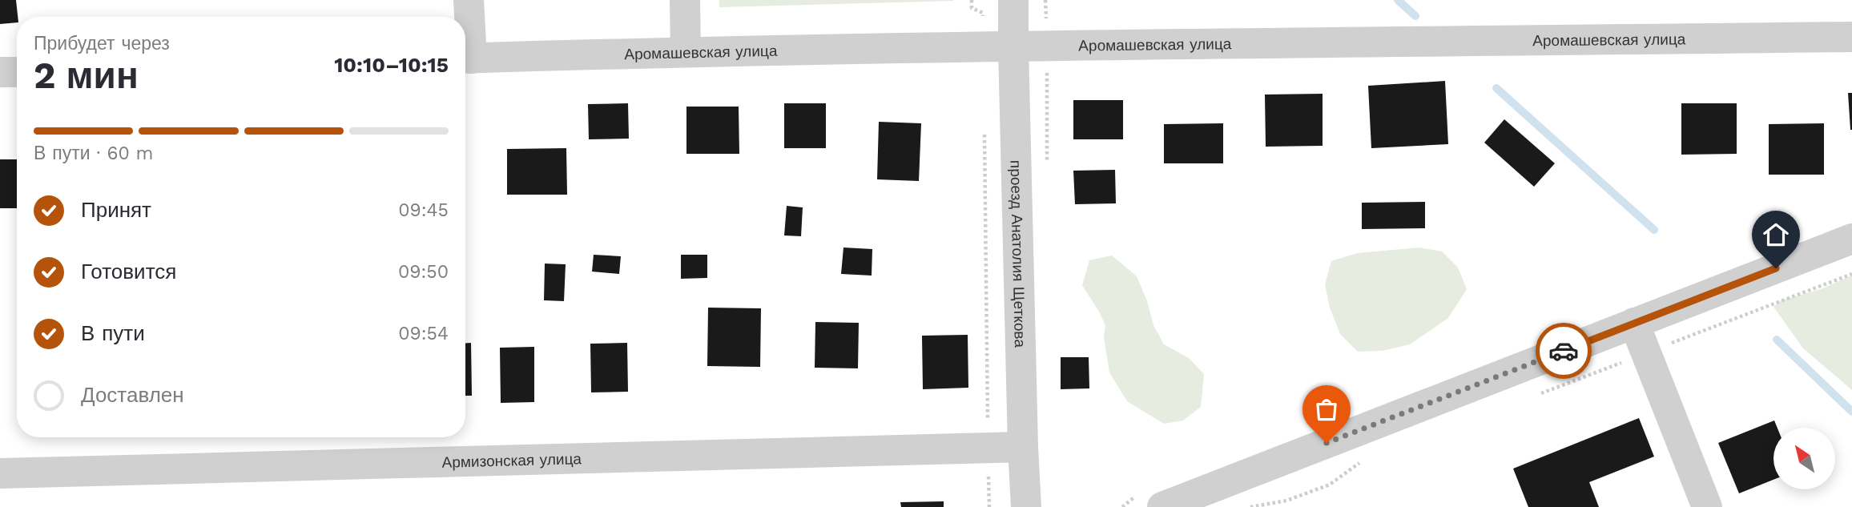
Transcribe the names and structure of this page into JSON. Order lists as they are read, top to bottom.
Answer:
{
  "streets": {
    "street": ["Аромашевская улица", "проезд Анатолия Щеткова", "Армизонская улица"]
  },
  "crossings": [
    ["Аромашевская улица", "проезд Анатолия Щеткова"],
    ["проезд Анатолия Щеткова", "Армизонская улица"]
  ],
  "north": "top left",
  "page": {
    "heading": ["2 мин", "Прибудет через", "10:10–10:15"],
    "bar": "В пути · 60 m",
    "list": [
      ["Принят", "09:45"],
      ["Готовится", "09:50"],
      ["В пути", "09:54"],
      "Доставлен"
    ]
  }
}
